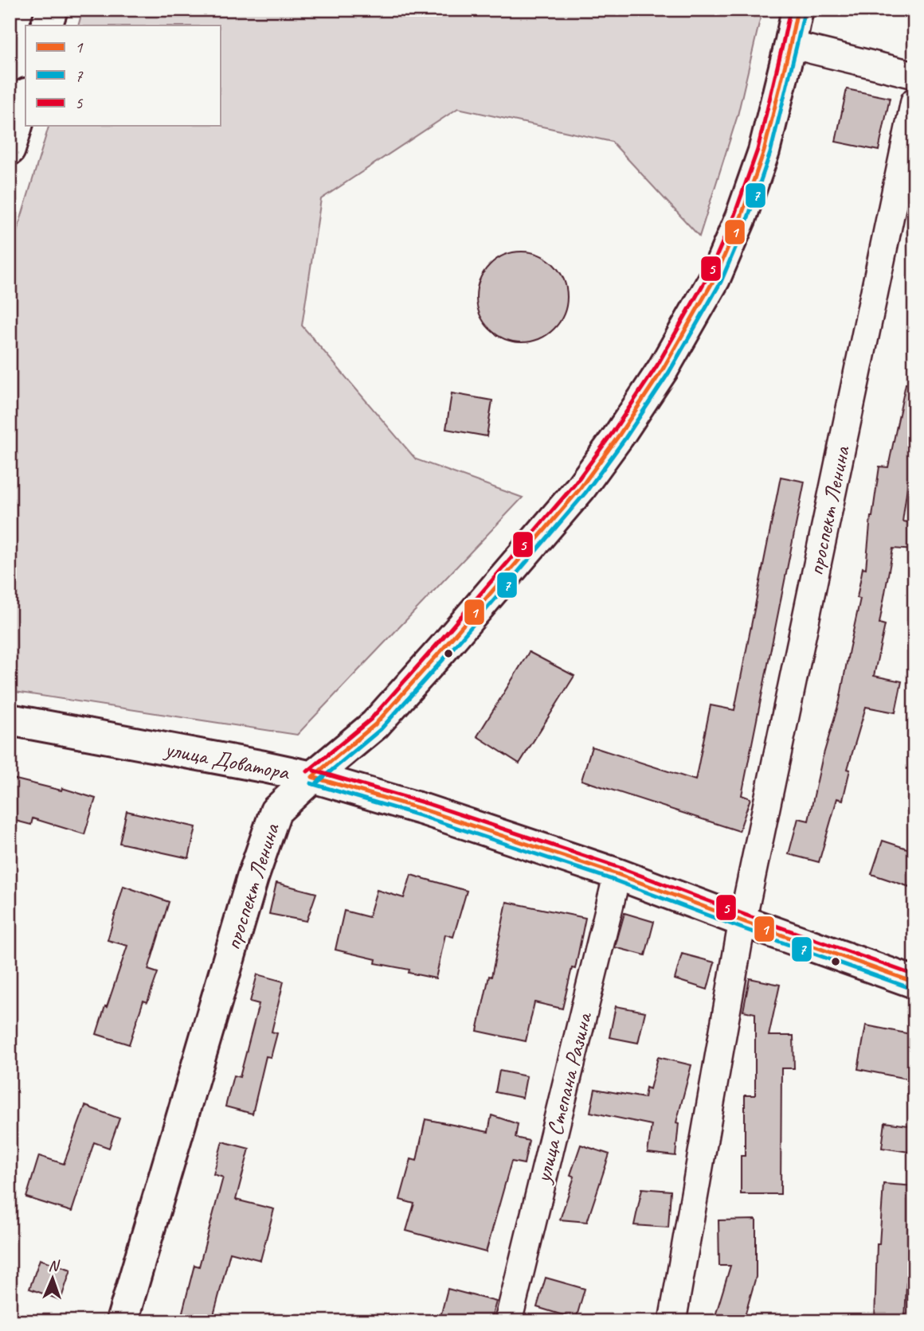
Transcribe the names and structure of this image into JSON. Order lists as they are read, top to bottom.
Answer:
{
  "streets": {
    "main road": ["проспект Ленина", "улица Доватора"],
    "street": ["улица Степана Разина"]
  },
  "crossings": [
    ["проспект Ленина", "улица Доватора"],
    ["улица Доватора", "улица Степана Разина"]
  ],
  "lines": ["transit line 1", "transit line 5", "transit line 7"],
  "legend": ["1", "7", "5"],
  "north": "top"
}
